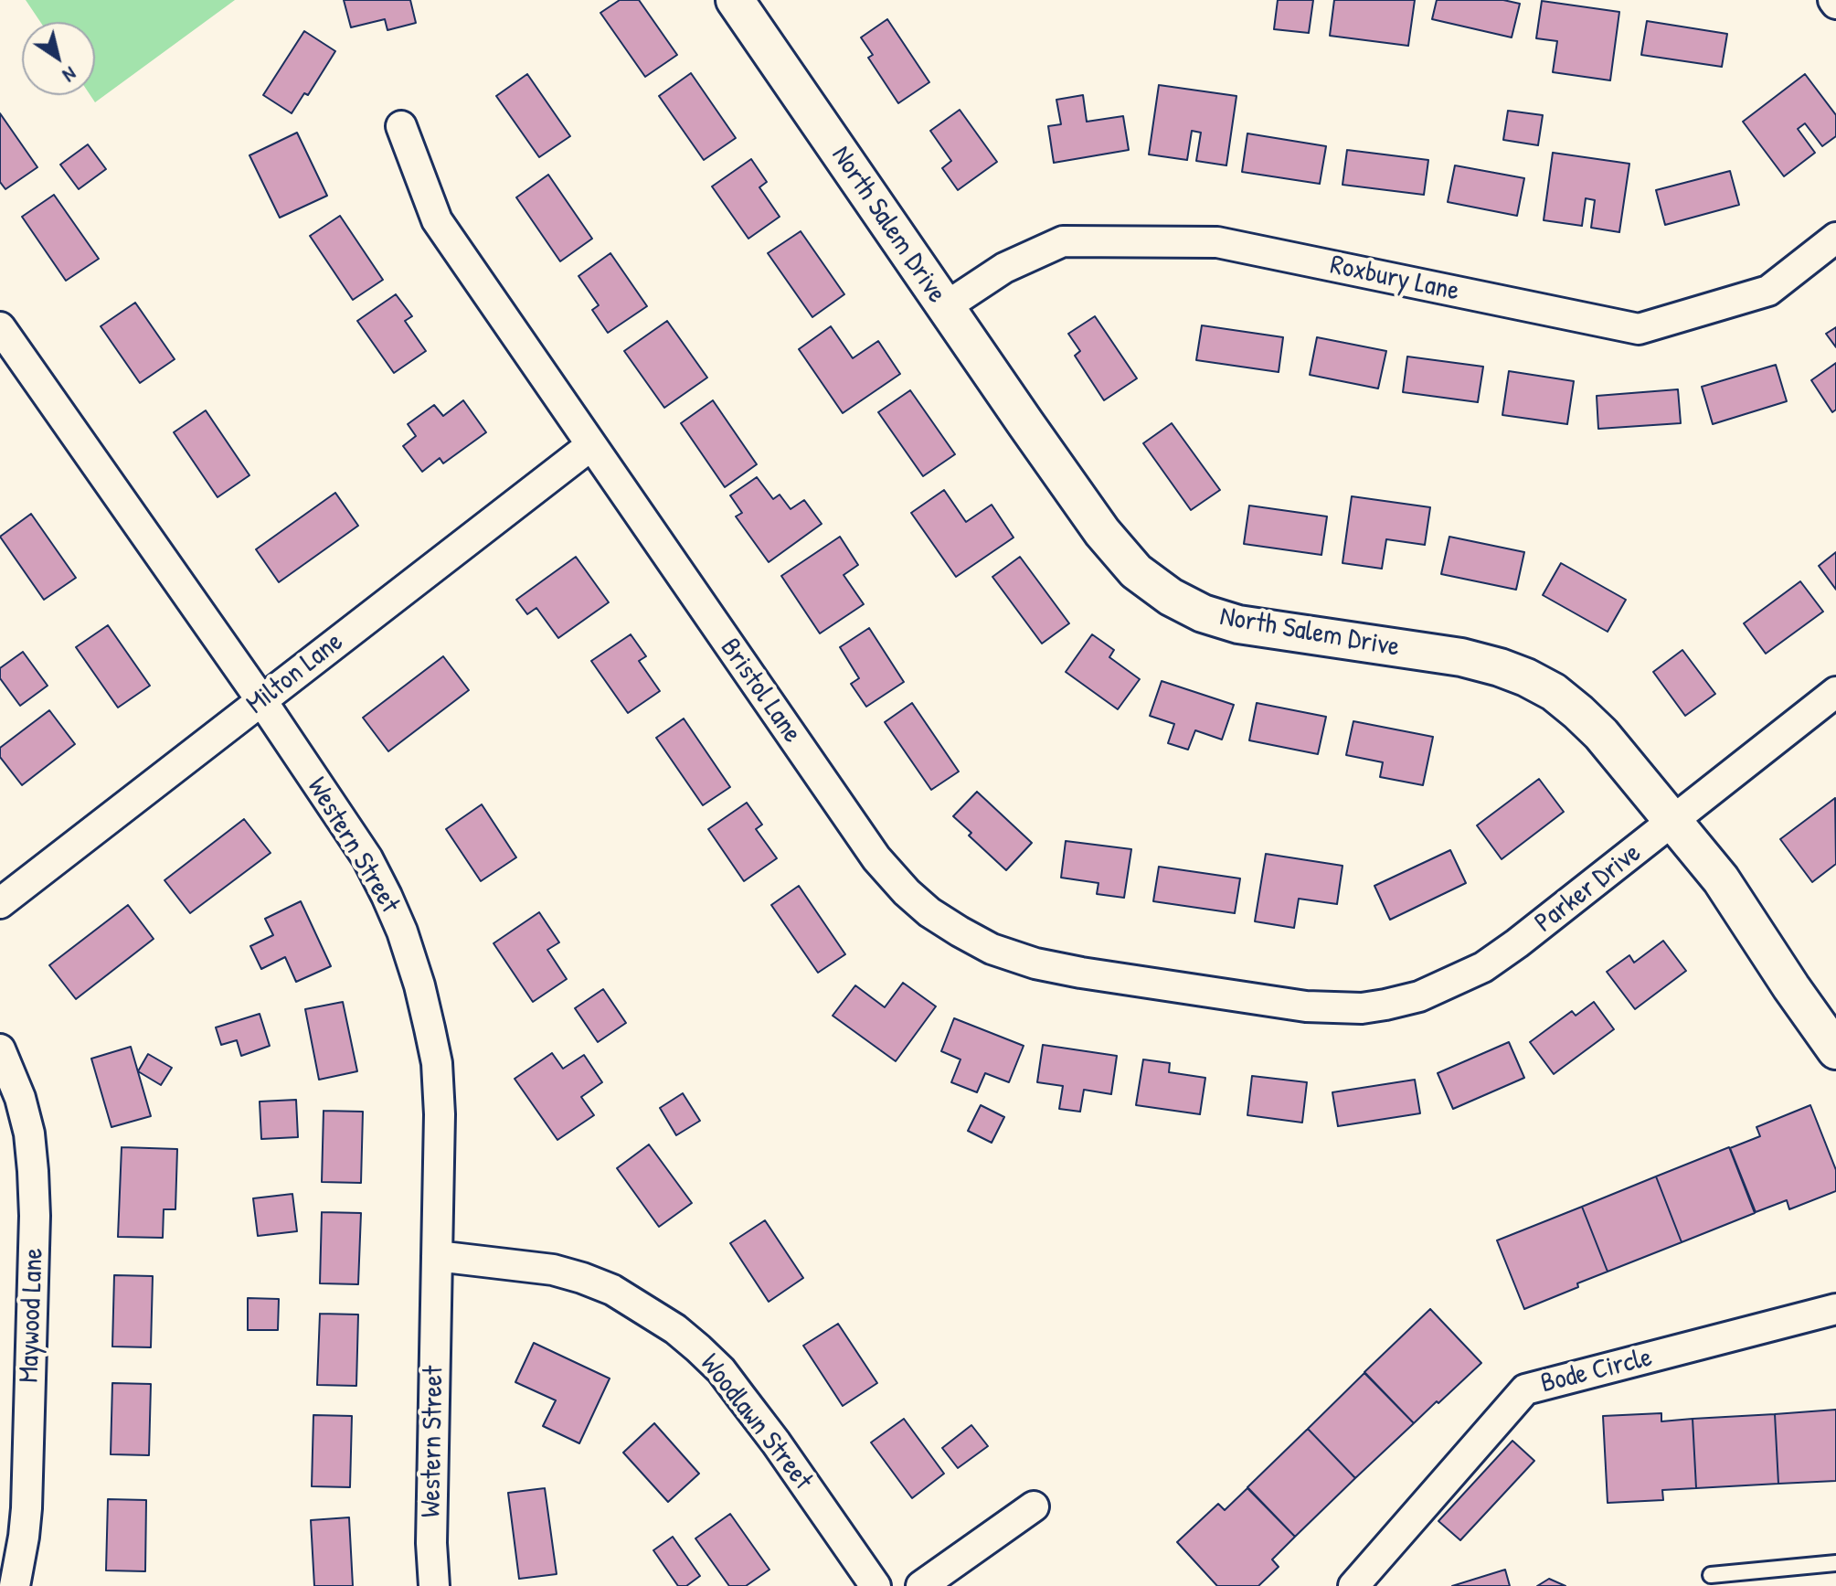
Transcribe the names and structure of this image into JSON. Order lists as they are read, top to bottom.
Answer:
{
  "streets": {
    "street": [
      "North Salem Drive",
      "Roxbury Lane",
      "Milton Lane",
      "Bristol Lane",
      "Western Street",
      "Parker Drive",
      "Maywood Lane",
      "Bode Circle",
      "Woodlawn Street"
    ]
  },
  "crossings": [
    ["North Salem Drive", "Roxbury Lane"],
    ["North Salem Drive", "Parker Drive"],
    ["Milton Lane", "Bristol Lane"],
    ["Milton Lane", "Western Street"],
    ["Bristol Lane", "Parker Drive"],
    ["Western Street", "Woodlawn Street"]
  ],
  "north": "bottom right"
}
